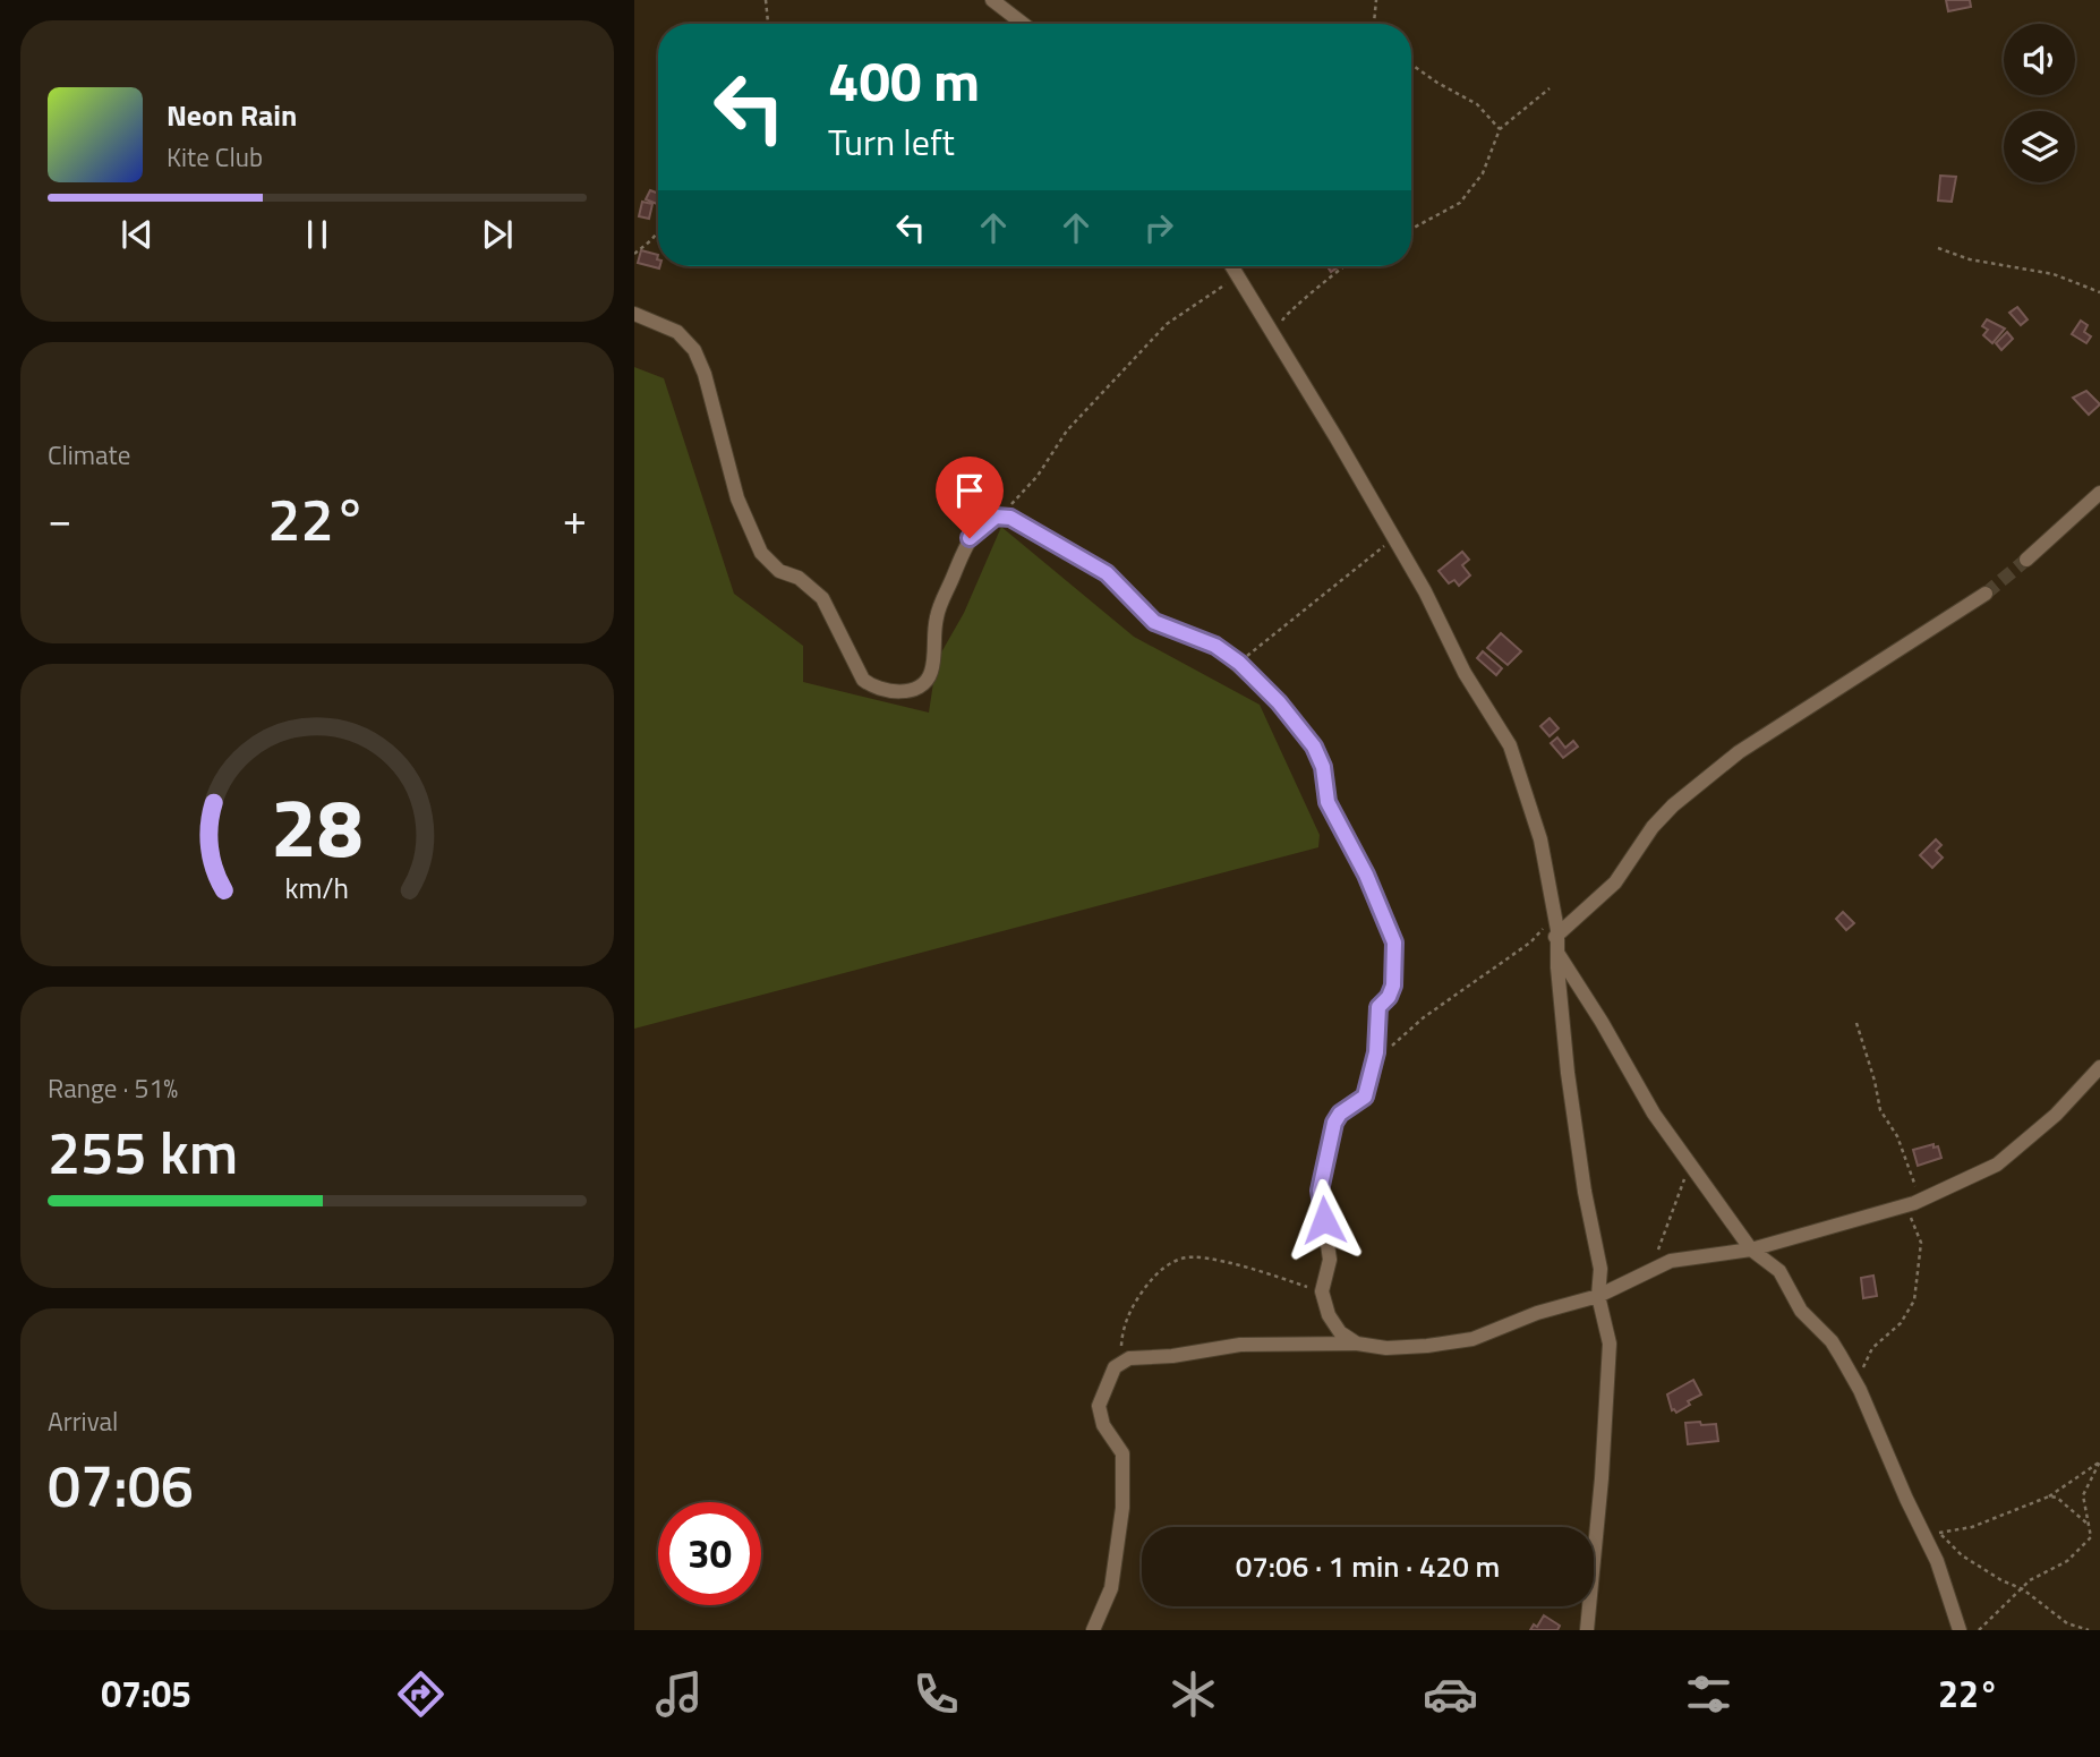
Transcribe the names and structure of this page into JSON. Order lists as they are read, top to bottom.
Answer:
{
  "page": {
    "turn": ["400 m", "Turn left"],
    "song": ["Neon Rain", "Kite Club"],
    "tile": [
      "Climate",
      ["Range · 51%", "255 km"],
      ["Arrival", "07:06"]
    ],
    "heat": ["−", "22°", "+"],
    "limit": "30",
    "trip": "07:06 · 1 min · 420 m",
    "tabs": ["07:05", "22°"],
    "gauge": ["28", "km/h"]
  }
}
